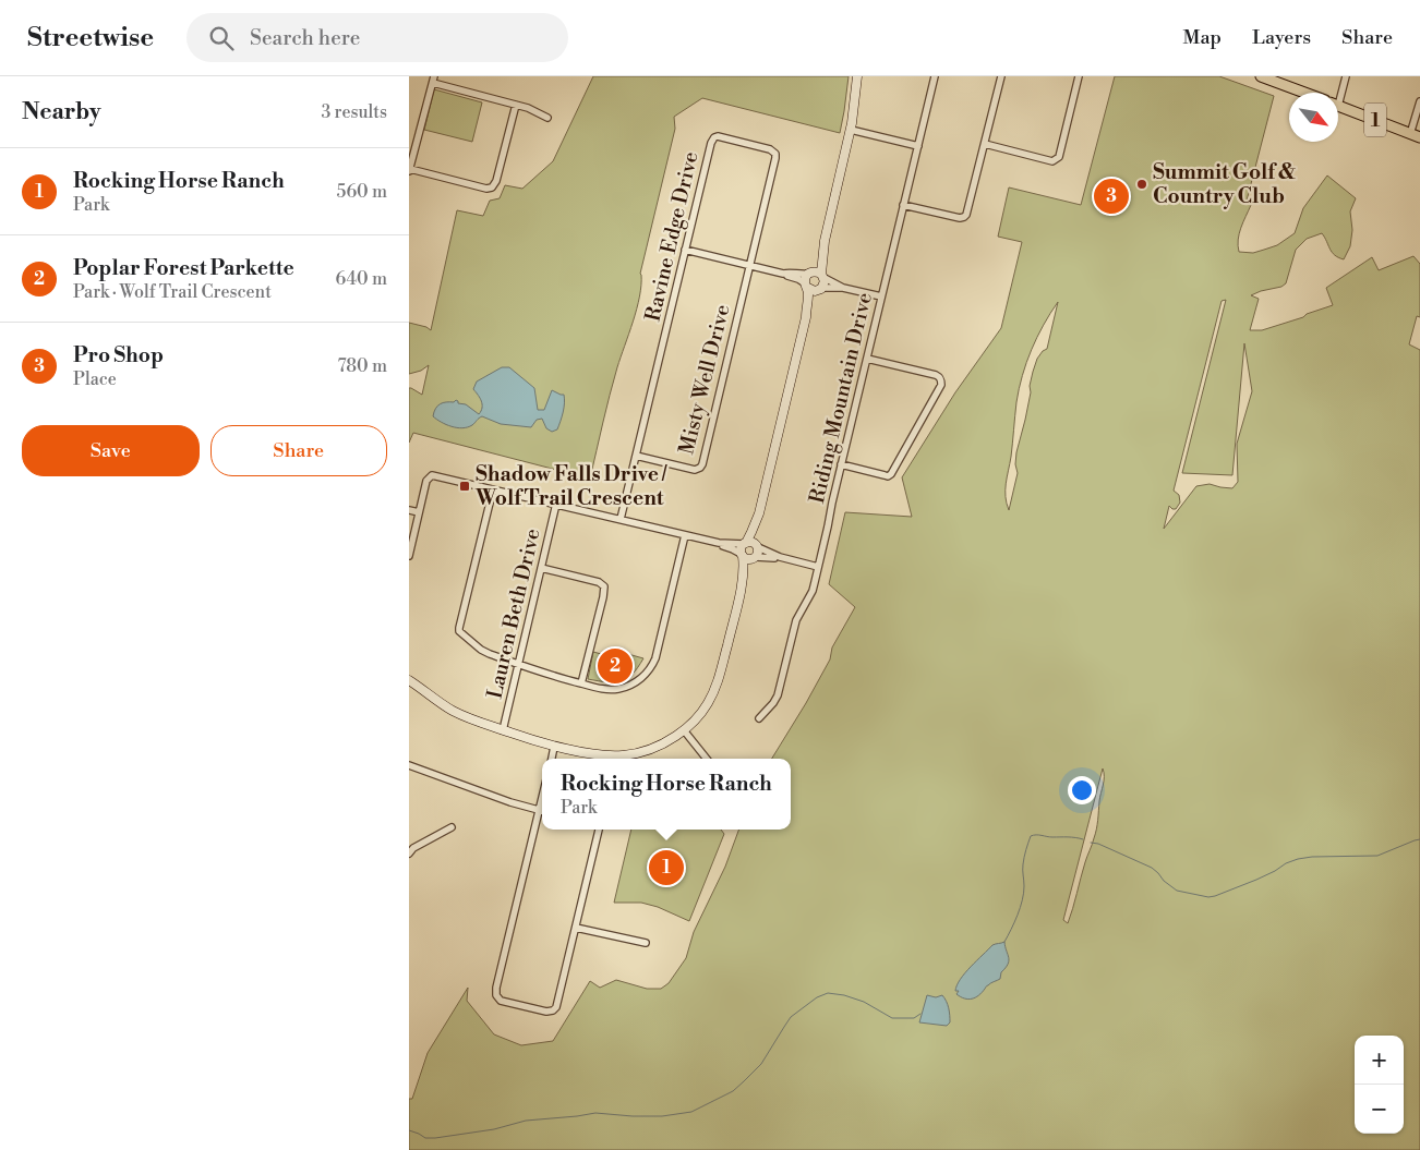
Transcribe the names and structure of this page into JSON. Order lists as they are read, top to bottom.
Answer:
{
  "streets": {
    "main road": ["1"],
    "street": [
      "Ravine Edge Drive",
      "Misty Well Drive",
      "Riding Mountain Drive",
      "Lauren Beth Drive"
    ]
  },
  "crossings": [
    ["Ravine Edge Drive", "Misty Well Drive"]
  ],
  "places": {
    "other": ["Summit Golf & Country Club"],
    "transit": ["Shadow Falls Drive / Wolf Trail Crescent"]
  },
  "north": "bottom right",
  "page": {
    "header": "Streetwise",
    "search": "Search here",
    "nav": ["Map", "Layers", "Share"],
    "heading": ["Nearby", "3 results"],
    "list": [
      {
        "mark": "1",
        "name": "Rocking Horse Ranch",
        "note": "Park",
        "value": "560 m"
      },
      {
        "mark": "2",
        "name": "Poplar Forest Parkette",
        "note": "Park · Wolf Trail Crescent",
        "value": "640 m"
      },
      {
        "mark": "3",
        "name": "Pro Shop",
        "note": "Place",
        "value": "780 m"
      }
    ],
    "pins": ["3", "2", "1"],
    "buttons": ["Save", "Share"],
    "popup": ["Rocking Horse Ranch", "Park"],
    "map_buttons": ["+", "−"]
  }
}
